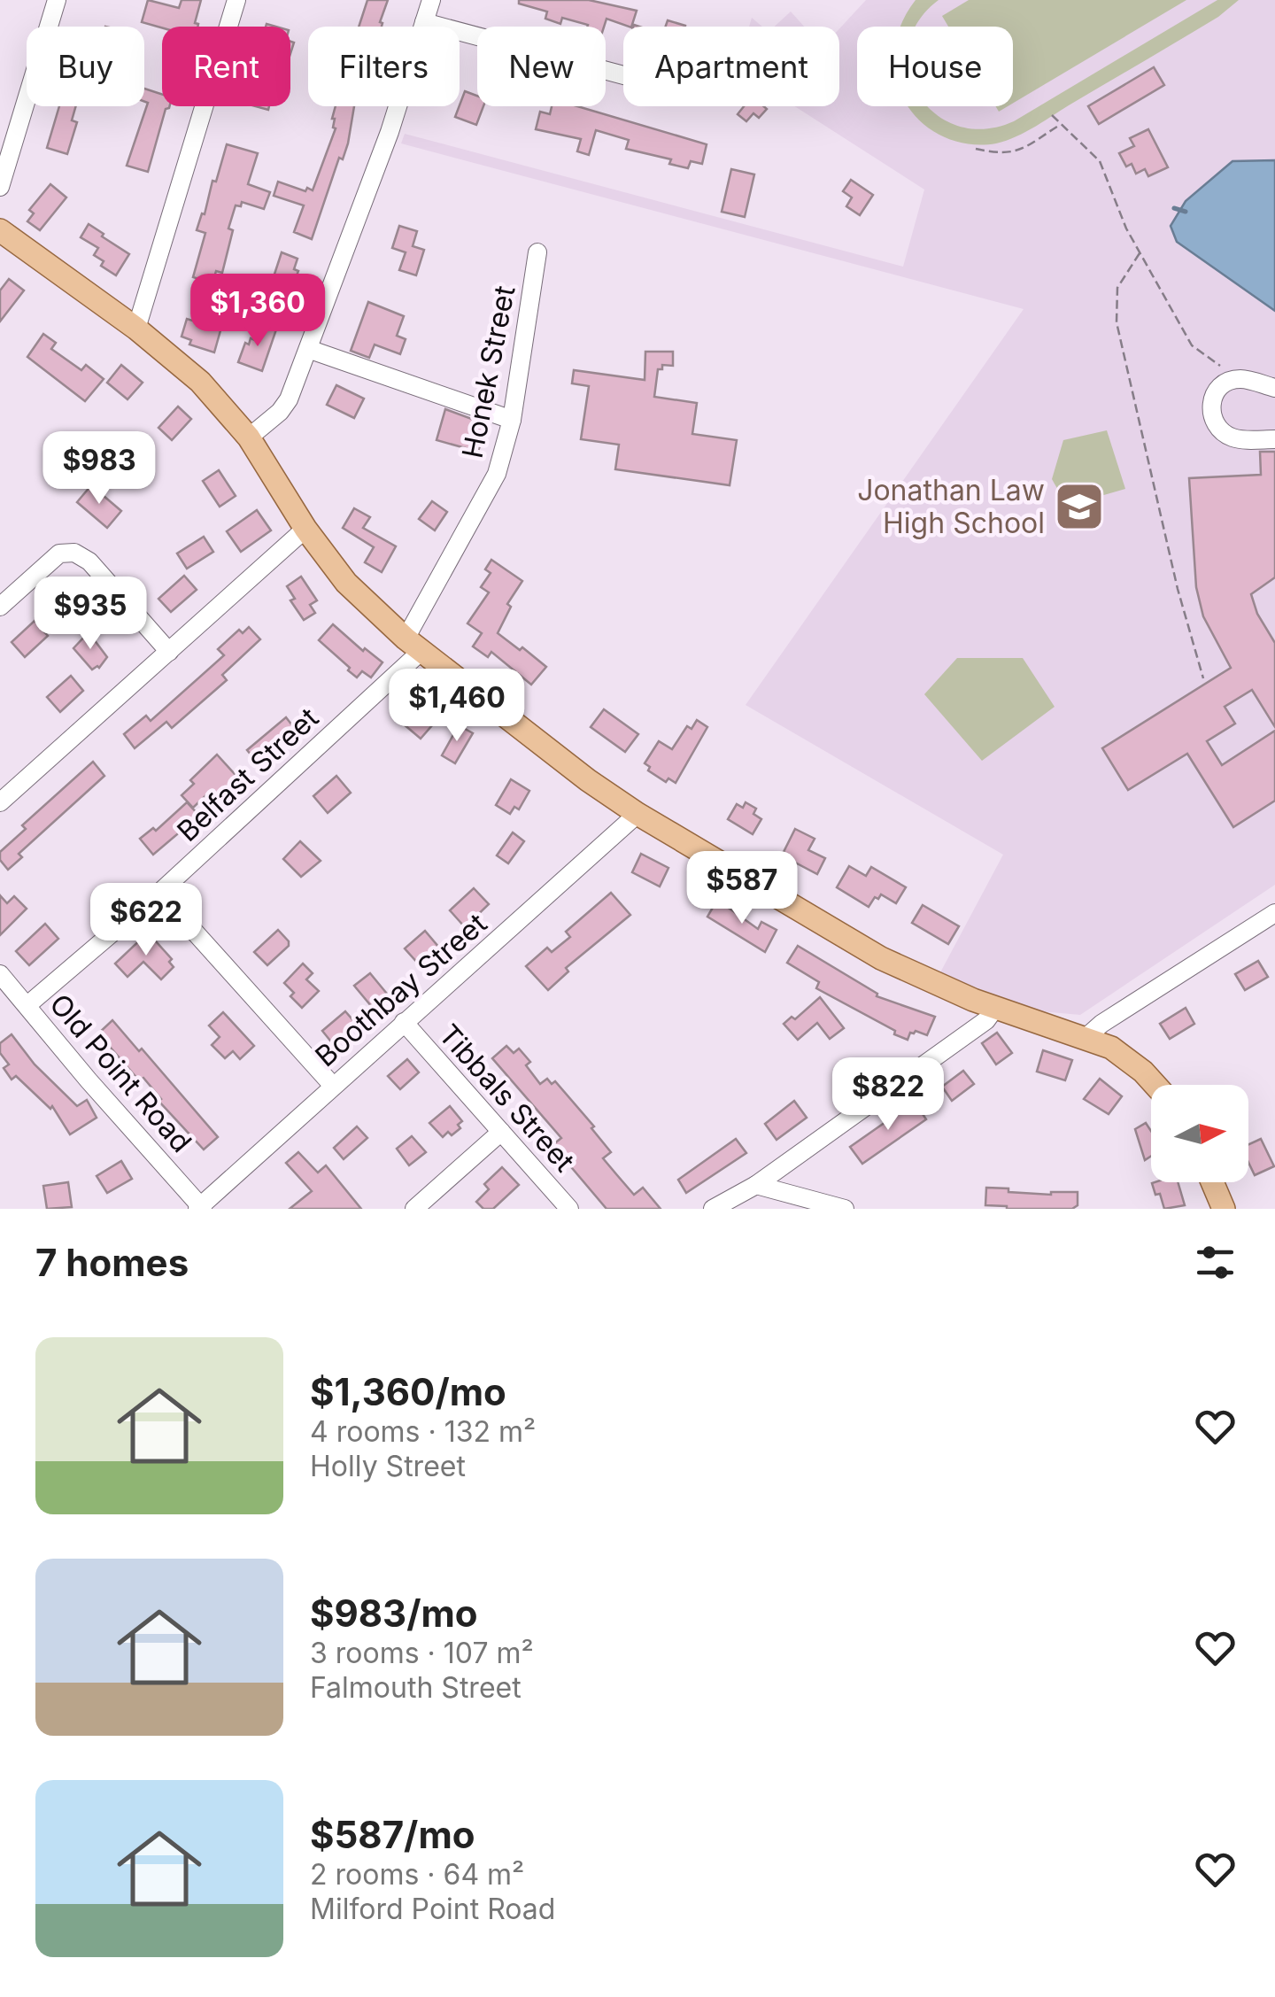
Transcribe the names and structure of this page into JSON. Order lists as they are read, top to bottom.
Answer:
{
  "streets": {
    "street": [
      "Honek Street",
      "Belfast Street",
      "Boothbay Street",
      "Old Point Road",
      "Tibbals Street"
    ]
  },
  "crossings": [
    ["Honek Street", "Belfast Street"],
    ["Belfast Street", "Old Point Road"],
    ["Boothbay Street", "Old Point Road"],
    ["Boothbay Street", "Tibbals Street"]
  ],
  "places": {
    "school or university": ["Jonathan Law High School"]
  },
  "north": "right",
  "page": {
    "chip": [
      "Buy",
      "Rent",
      "Filters",
      "New",
      "Apartment",
      "House"
    ],
    "price": [
      "$1,360",
      "$983",
      "$935",
      "$1,460",
      "$587",
      "$622",
      "$822"
    ],
    "heading": "7 homes",
    "list": [
      {
        "name": "$1,360/mo",
        "note": "4 rooms · 132 m² · Holly Street"
      },
      {
        "name": "$983/mo",
        "note": "3 rooms · 107 m² · Falmouth Street"
      },
      {
        "name": "$587/mo",
        "note": "2 rooms · 64 m² · Milford Point Road"
      }
    ]
  }
}
